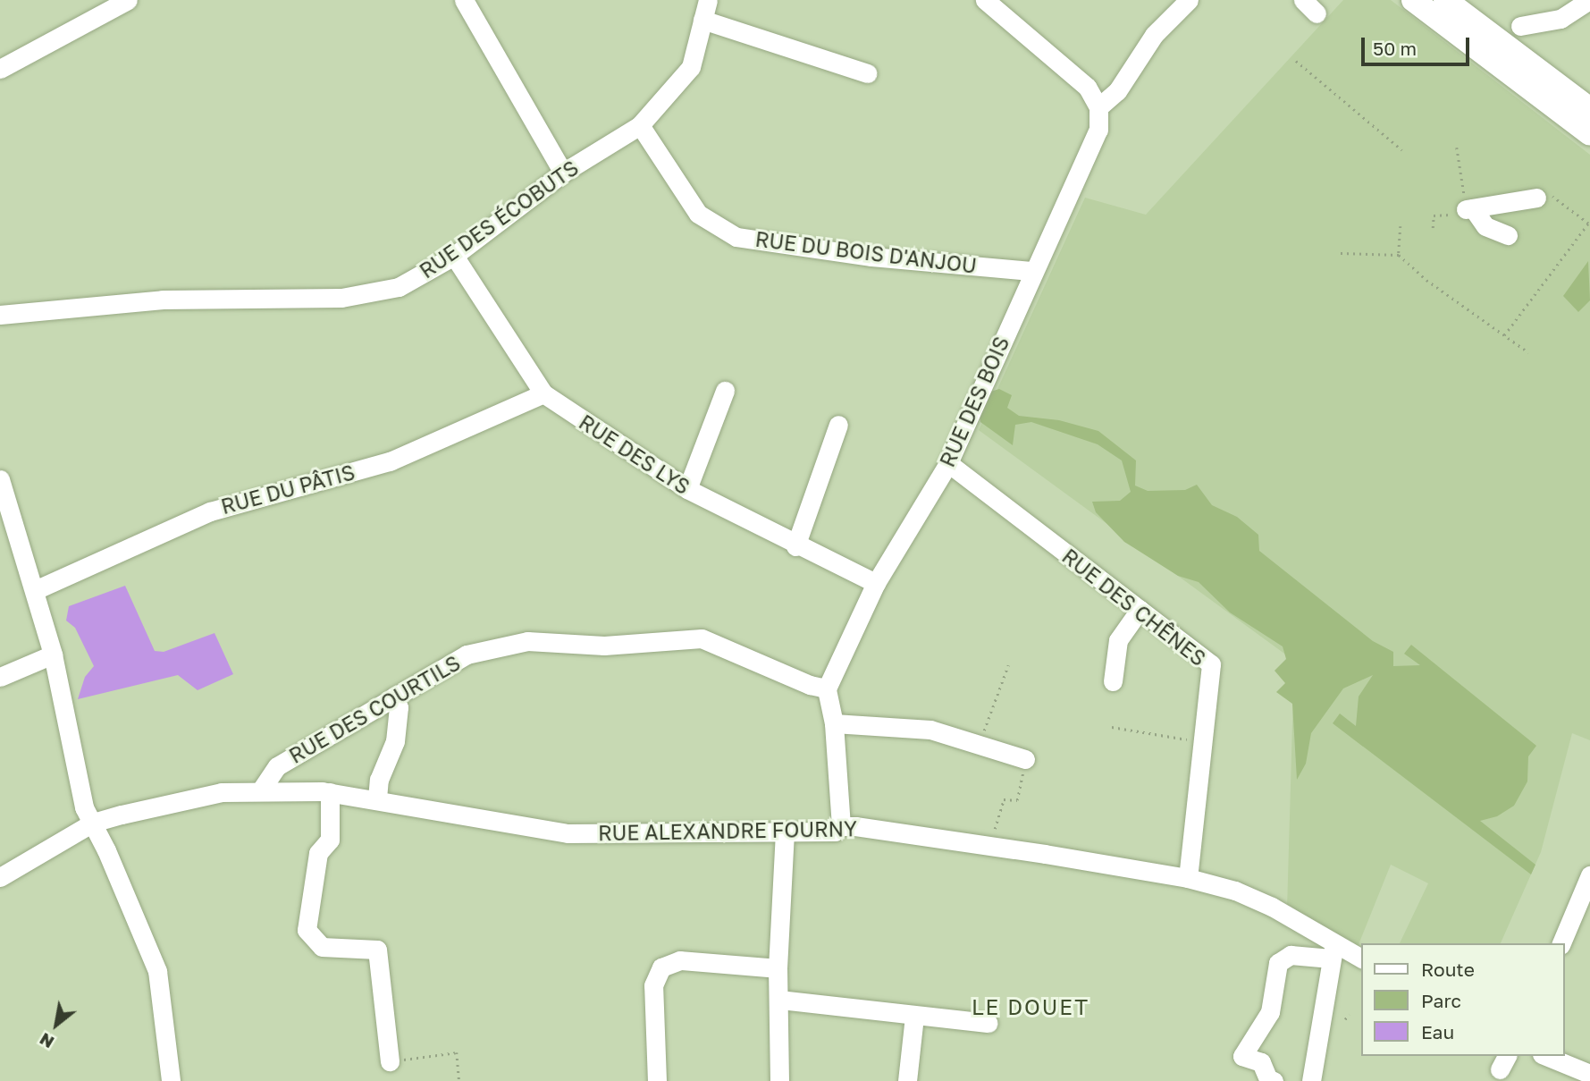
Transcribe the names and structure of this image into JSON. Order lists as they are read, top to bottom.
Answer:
{
  "streets": {
    "street": [
      "RUE DES ÉCOBUTS",
      "RUE DU BOIS D'ANJOU",
      "RUE DES BOIS",
      "RUE DES LYS",
      "RUE DU PÂTIS",
      "RUE DES CHÊNES",
      "RUE DES COURTILS",
      "RUE ALEXANDRE FOURNY"
    ]
  },
  "crossings": [
    ["RUE DES ÉCOBUTS", "RUE DU BOIS D'ANJOU"],
    ["RUE DES ÉCOBUTS", "RUE DES LYS"],
    ["RUE DU BOIS D'ANJOU", "RUE DES BOIS"],
    ["RUE DES BOIS", "RUE DES LYS"],
    ["RUE DES BOIS", "RUE DES CHÊNES"],
    ["RUE DES BOIS", "RUE DES COURTILS"],
    ["RUE DES LYS", "RUE DU PÂTIS"],
    ["RUE DES CHÊNES", "RUE ALEXANDRE FOURNY"],
    ["RUE DES COURTILS", "RUE ALEXANDRE FOURNY"]
  ],
  "districts": ["LE DOUET"],
  "legend": ["Route", "Parc", "Eau"],
  "scale_bar": "50 m",
  "north": "bottom left"
}
